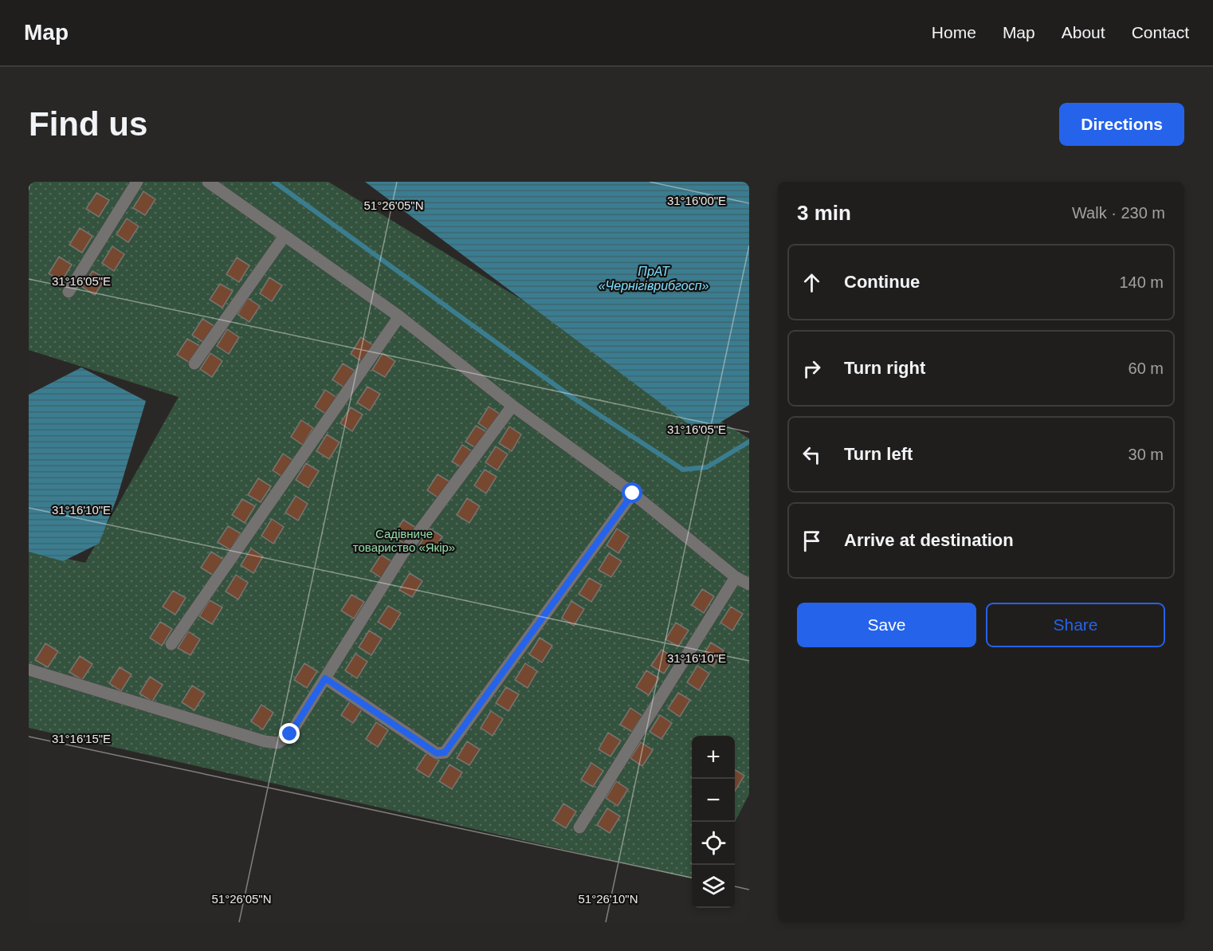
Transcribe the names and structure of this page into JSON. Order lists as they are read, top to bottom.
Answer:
{
  "water": ["ПрАТ «Чернігіврибгосп»"],
  "parks": ["Садівниче товариство «Якір»"],
  "page": {
    "header": "Map",
    "nav": [
      "Home",
      "Map",
      "About",
      "Contact"
    ],
    "buttons": [
      "Directions",
      ["Save", "Share"]
    ],
    "title": "Find us",
    "heading": ["3 min", "Walk · 230 m"],
    "list": [
      ["Continue", "140 m"],
      ["Turn right", "60 m"],
      ["Turn left", "30 m"],
      "Arrive at destination"
    ],
    "map_buttons": ["+", "−"]
  },
  "coordinates": [
    "31°16'00\"E",
    "51°26'05\"N",
    "31°16'05\"E",
    "31°16'10\"E",
    "31°16'15\"E",
    "51°26'10\"N"
  ]
}
